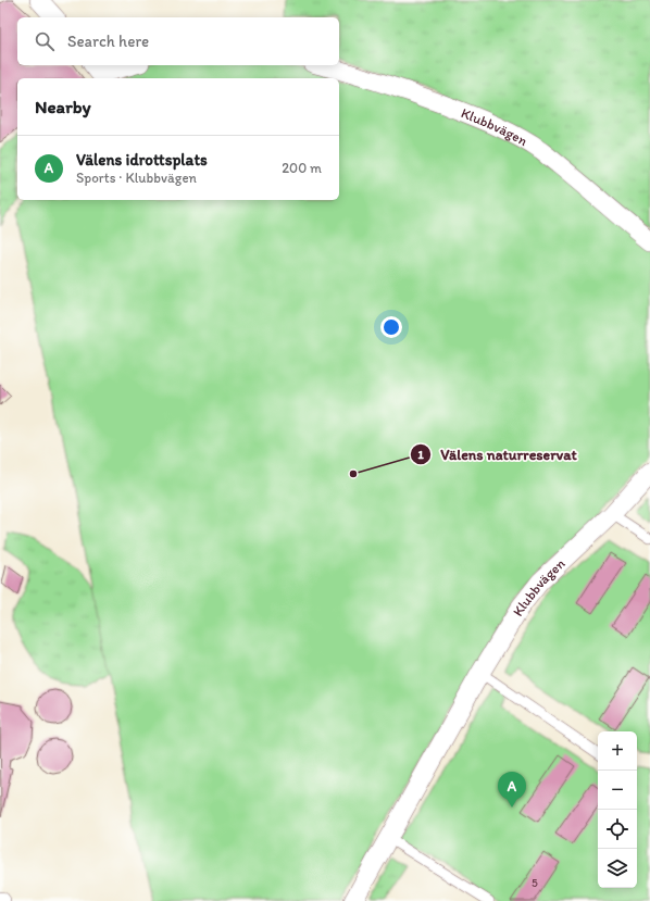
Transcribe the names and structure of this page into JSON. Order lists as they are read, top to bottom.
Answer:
{
  "streets": {
    "street": ["Klubbvägen"]
  },
  "places": ["Välens naturreservat"],
  "house_numbers": ["5"],
  "page": {
    "search": "Search here",
    "heading": "Nearby",
    "list": [
      {
        "mark": "A",
        "name": "Välens idrottsplats",
        "note": "Sports · Klubbvägen",
        "value": "200 m"
      }
    ],
    "map_buttons": ["+", "−"],
    "pins": "A"
  }
}
